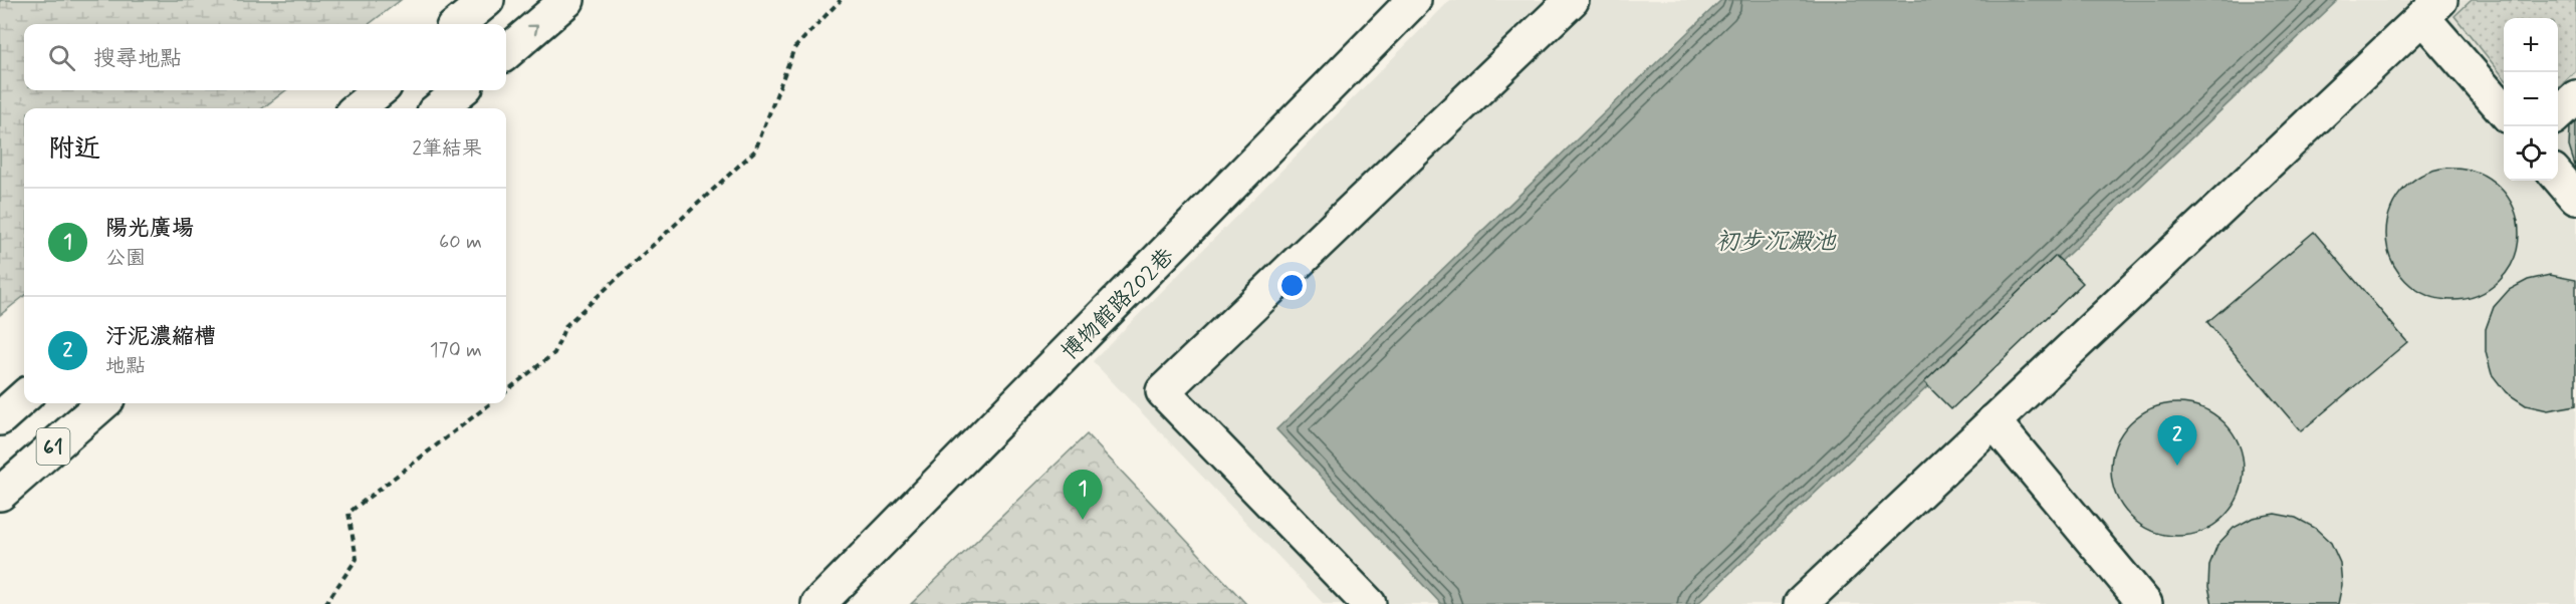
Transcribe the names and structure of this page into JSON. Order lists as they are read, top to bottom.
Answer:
{
  "streets": {
    "main road": ["博物館路202巷", "61"]
  },
  "water": ["初步沉澱池"],
  "page": {
    "map_buttons": ["+", "−"],
    "search": "搜尋地點",
    "heading": ["附近", "2筆結果"],
    "list": [
      {
        "mark": "1",
        "name": "陽光廣場",
        "note": "公園",
        "value": "60 m"
      },
      {
        "mark": "2",
        "name": "汙泥濃縮槽",
        "note": "地點",
        "value": "170 m"
      }
    ],
    "pins": ["2", "1"]
  }
}
